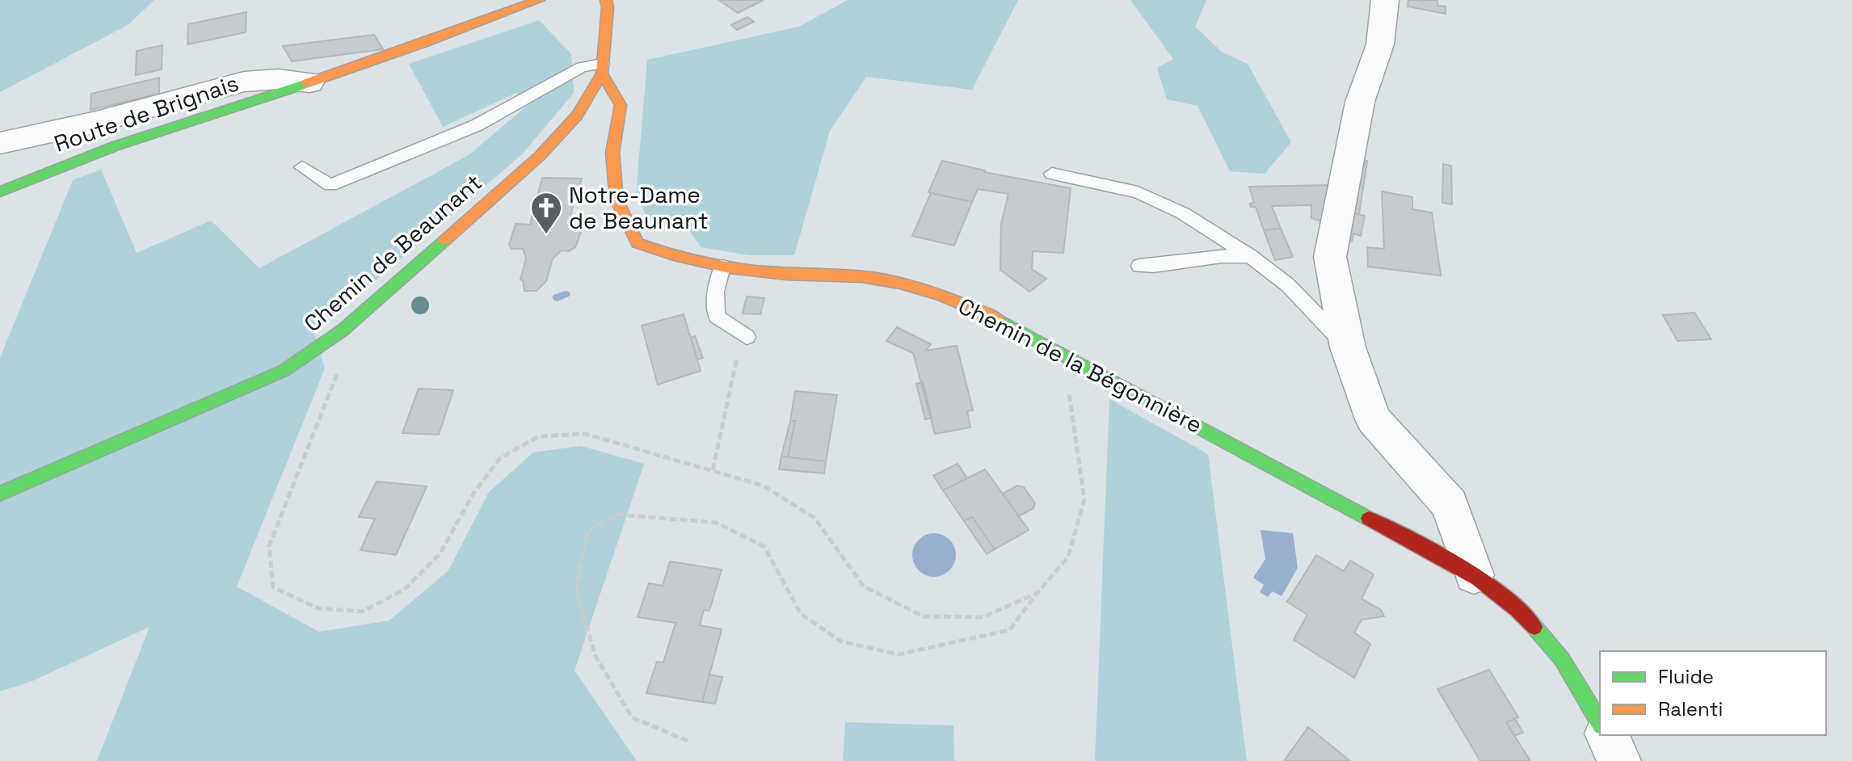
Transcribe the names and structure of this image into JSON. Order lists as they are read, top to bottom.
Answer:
{
  "streets": {
    "street": ["Route de Brignais", "Chemin de Beaunant", "Chemin de la Bégonnière"]
  },
  "crossings": [
    ["Chemin de Beaunant", "Chemin de la Bégonnière"]
  ],
  "places": {
    "church": ["Notre-Dame de Beaunant"]
  },
  "legend": ["Fluide", "Ralenti"]
}
